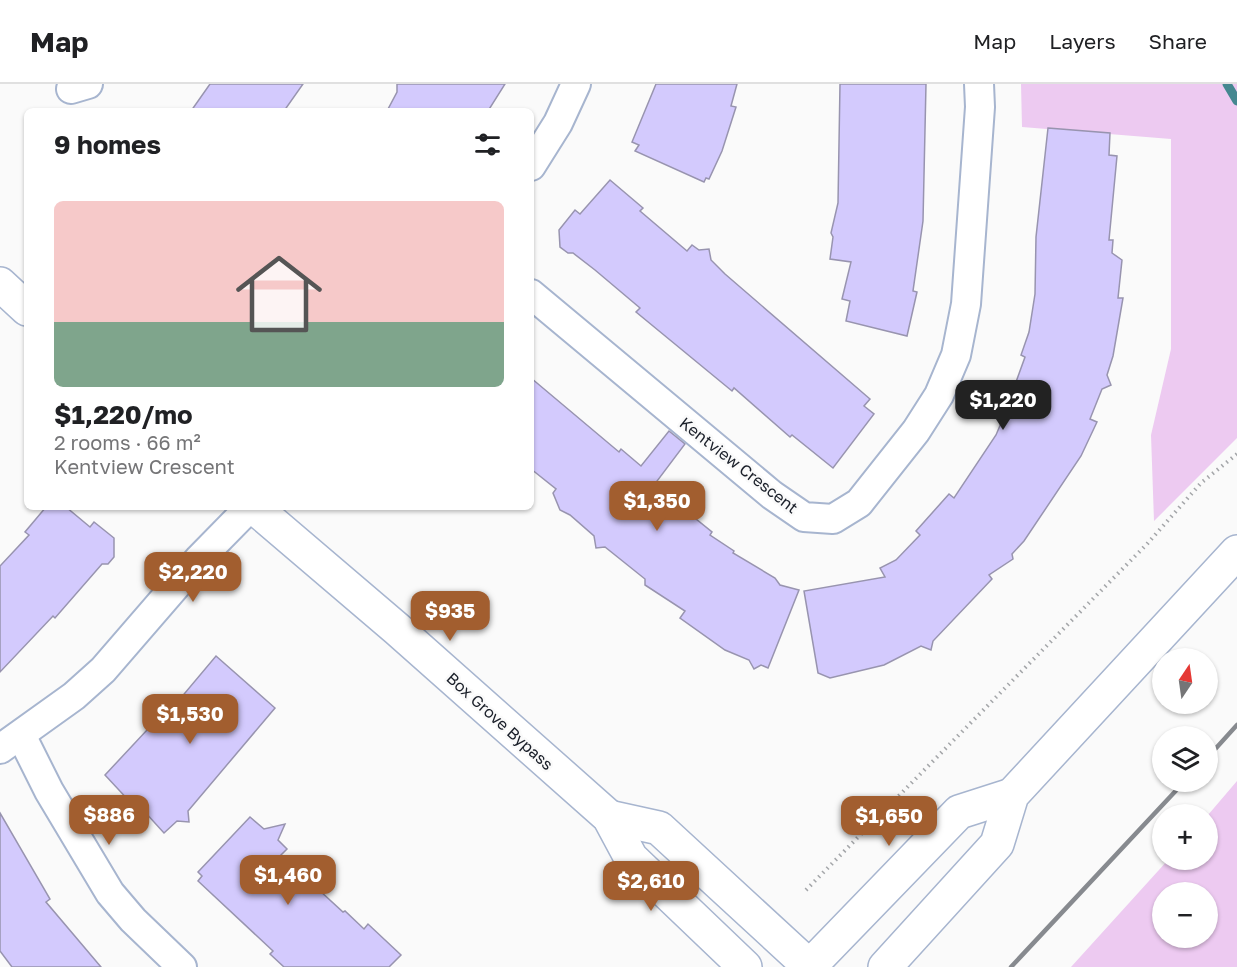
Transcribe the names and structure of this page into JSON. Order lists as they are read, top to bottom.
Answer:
{
  "streets": {
    "main road": ["Box Grove Bypass"],
    "street": ["Kentview Crescent"]
  },
  "north": "top",
  "page": {
    "header": "Map",
    "nav": ["Map", "Layers", "Share"],
    "heading": "9 homes",
    "list": [
      {
        "name": "$1,220/mo",
        "note": "2 rooms · 66 m² · Kentview Crescent"
      }
    ],
    "price": [
      "$1,220",
      "$1,350",
      "$2,220",
      "$935",
      "$1,530",
      "$886",
      "$1,650",
      "$1,460",
      "$2,610"
    ],
    "map_buttons": ["+", "−"]
  }
}
